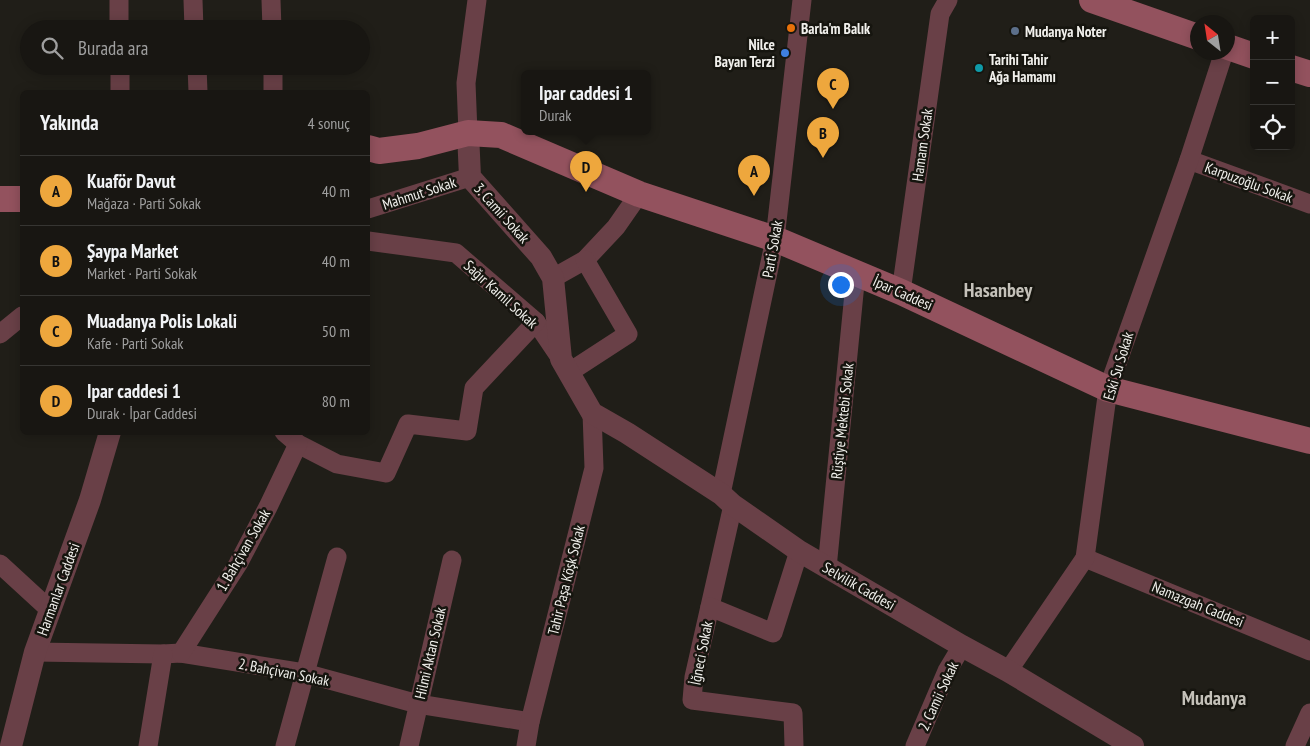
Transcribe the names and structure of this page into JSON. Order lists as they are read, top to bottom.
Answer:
{
  "streets": {
    "main road": ["İpar Caddesi"],
    "street": [
      "Hamam Sokak",
      "Karpuzoğlu Sokak",
      "Mahmut Sokak",
      "3. Camii Sokak",
      "Parti Sokak",
      "Sağır Kamil Sokak",
      "Eski Su Sokak",
      "Rüştiye Mektebi Sokak",
      "1. Bahçivan Sokak",
      "Tahir Paşa Köşk Sokak",
      "Selvilik Caddesi",
      "Harmanlar Caddesi",
      "Namazgah Caddesi",
      "Hilmi Aktan Sokak",
      "İğneci Sokak",
      "2. Bahçivan Sokak",
      "2. Camii Sokak"
    ]
  },
  "crossings": [
    ["Hamam Sokak", "İpar Caddesi"],
    ["Karpuzoğlu Sokak", "Eski Su Sokak"],
    ["Mahmut Sokak", "3. Camii Sokak"],
    ["3. Camii Sokak", "İpar Caddesi"],
    ["3. Camii Sokak", "Sağır Kamil Sokak"],
    ["3. Camii Sokak", "Tahir Paşa Köşk Sokak"],
    ["3. Camii Sokak", "Selvilik Caddesi"],
    ["Parti Sokak", "İpar Caddesi"],
    ["Parti Sokak", "Selvilik Caddesi"],
    ["Parti Sokak", "İğneci Sokak"],
    ["İpar Caddesi", "Eski Su Sokak"],
    ["İpar Caddesi", "Rüştiye Mektebi Sokak"],
    ["Eski Su Sokak", "Selvilik Caddesi"],
    ["Eski Su Sokak", "Namazgah Caddesi"],
    ["Rüştiye Mektebi Sokak", "Selvilik Caddesi"],
    ["1. Bahçivan Sokak", "2. Bahçivan Sokak"],
    ["Tahir Paşa Köşk Sokak", "Selvilik Caddesi"],
    ["Tahir Paşa Köşk Sokak", "2. Bahçivan Sokak"],
    ["Selvilik Caddesi", "İğneci Sokak"],
    ["Selvilik Caddesi", "2. Camii Sokak"],
    ["Harmanlar Caddesi", "2. Bahçivan Sokak"],
    ["Hilmi Aktan Sokak", "2. Bahçivan Sokak"]
  ],
  "districts": ["Hasanbey", "Mudanya"],
  "places": [
    "Barla'm Balık",
    "Mudanya Noter",
    "Nilce Bayan Terzi",
    "Tarihi Tahir Ağa Hamamı"
  ],
  "north": "top left",
  "page": {
    "map_buttons": ["+", "−"],
    "search": "Burada ara",
    "pins": [
      "C",
      "B",
      "D",
      "A"
    ],
    "popup": ["Ipar caddesi 1", "Durak"],
    "heading": ["Yakında", "4 sonuç"],
    "list": [
      {
        "mark": "A",
        "name": "Kuaför Davut",
        "note": "Mağaza · Parti Sokak",
        "value": "40 m"
      },
      {
        "mark": "B",
        "name": "Şaypa Market",
        "note": "Market · Parti Sokak",
        "value": "40 m"
      },
      {
        "mark": "C",
        "name": "Muadanya Polis Lokali",
        "note": "Kafe · Parti Sokak",
        "value": "50 m"
      },
      {
        "mark": "D",
        "name": "Ipar caddesi 1",
        "note": "Durak · İpar Caddesi",
        "value": "80 m"
      }
    ]
  }
}
